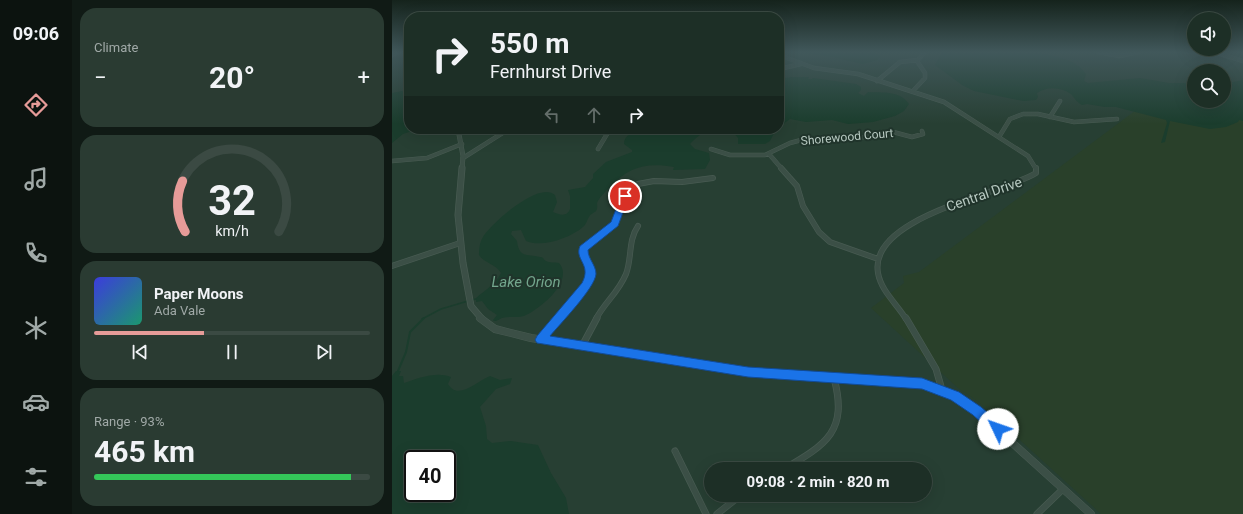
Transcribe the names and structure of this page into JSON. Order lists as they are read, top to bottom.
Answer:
{
  "streets": {
    "street": ["Shorewood Court", "Central Drive"]
  },
  "water": ["Lake Orion"],
  "page": {
    "tabs": "09:06",
    "tile": [
      "Climate",
      ["Range · 93%", "465 km"]
    ],
    "turn": ["550 m", "Fernhurst Drive"],
    "heat": ["−", "20°", "+"],
    "song": ["Paper Moons", "Ada Vale"],
    "limit": "40",
    "trip": "09:08 · 2 min · 820 m",
    "gauge": ["32", "km/h"]
  }
}
